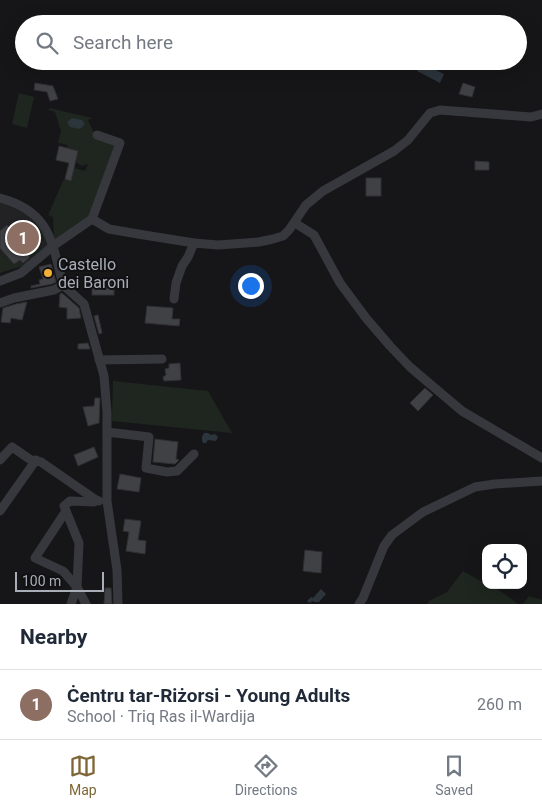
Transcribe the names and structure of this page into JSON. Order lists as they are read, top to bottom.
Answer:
{
  "places": ["Castello dei Baroni"],
  "scale_bar": "100 m",
  "page": {
    "search": "Search here",
    "pins": "1",
    "scale": "100 m",
    "heading": "Nearby",
    "list": [
      {
        "mark": "1",
        "name": "Ċentru tar-Riżorsi - Young Adults",
        "note": "School · Triq Ras il-Wardija",
        "value": "260 m"
      }
    ],
    "nav": ["Map", "Directions", "Saved"]
  }
}
